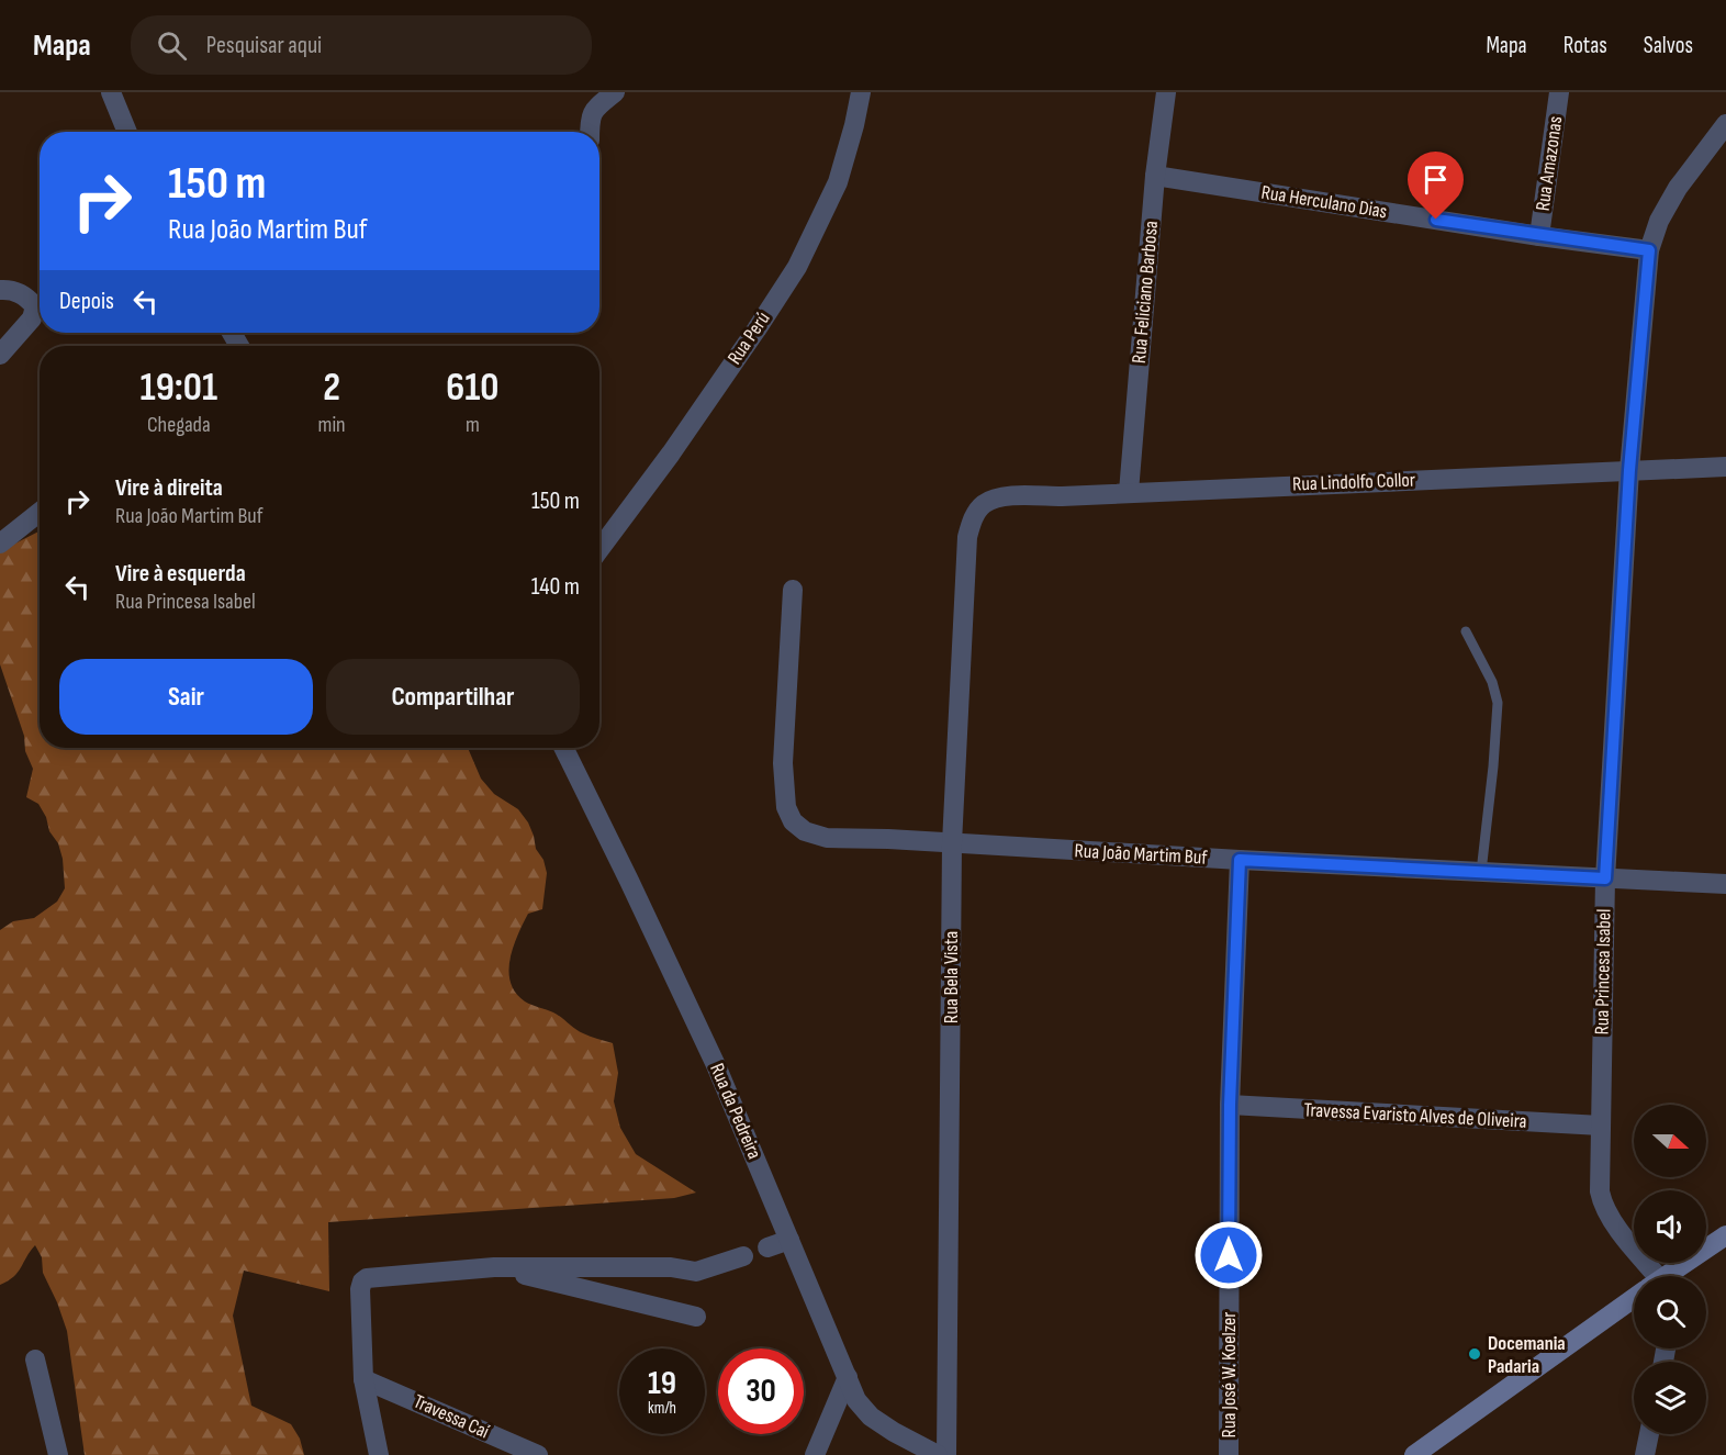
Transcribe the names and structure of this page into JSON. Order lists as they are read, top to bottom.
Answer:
{
  "streets": {
    "street": [
      "Rua Amazonas",
      "Rua Herculano Dias",
      "Rua Feliciano Barbosa",
      "Rua Perú",
      "Rua Lindolfo Collor",
      "Rua João Martim Buf",
      "Rua Princesa Isabel",
      "Rua Bela Vista",
      "Rua da Pedreira",
      "Travessa Evaristo Alves de Oliveira",
      "Rua José W. Koelzer",
      "Travessa Caí"
    ]
  },
  "crossings": [
    ["Rua Amazonas", "Rua Herculano Dias"],
    ["Rua Herculano Dias", "Rua Feliciano Barbosa"],
    ["Rua Herculano Dias", "Rua Princesa Isabel"],
    ["Rua Feliciano Barbosa", "Rua Lindolfo Collor"],
    ["Rua Lindolfo Collor", "Rua Princesa Isabel"],
    ["Rua Lindolfo Collor", "Rua Bela Vista"],
    ["Rua João Martim Buf", "Rua Princesa Isabel"],
    ["Rua João Martim Buf", "Rua Bela Vista"],
    ["Rua João Martim Buf", "Rua José W. Koelzer"],
    ["Rua Princesa Isabel", "Travessa Evaristo Alves de Oliveira"],
    ["Travessa Evaristo Alves de Oliveira", "Rua José W. Koelzer"]
  ],
  "places": ["Docemania Padaria"],
  "north": "right",
  "page": {
    "header": "Mapa",
    "search": "Pesquisar aqui",
    "nav": ["Mapa", "Rotas", "Salvos"],
    "turn": ["150 m", "Rua João Martim Buf"],
    "then": "Depois",
    "eta": [
      "19:01",
      "Chegada",
      "2",
      "min",
      "610",
      "m"
    ],
    "list": [
      {
        "name": "Vire à direita",
        "note": "Rua João Martim Buf",
        "value": "150 m"
      },
      {
        "name": "Vire à esquerda",
        "note": "Rua Princesa Isabel",
        "value": "140 m"
      }
    ],
    "buttons": ["Sair", "Compartilhar"],
    "speed": "19 km/h",
    "limit": "30"
  }
}
